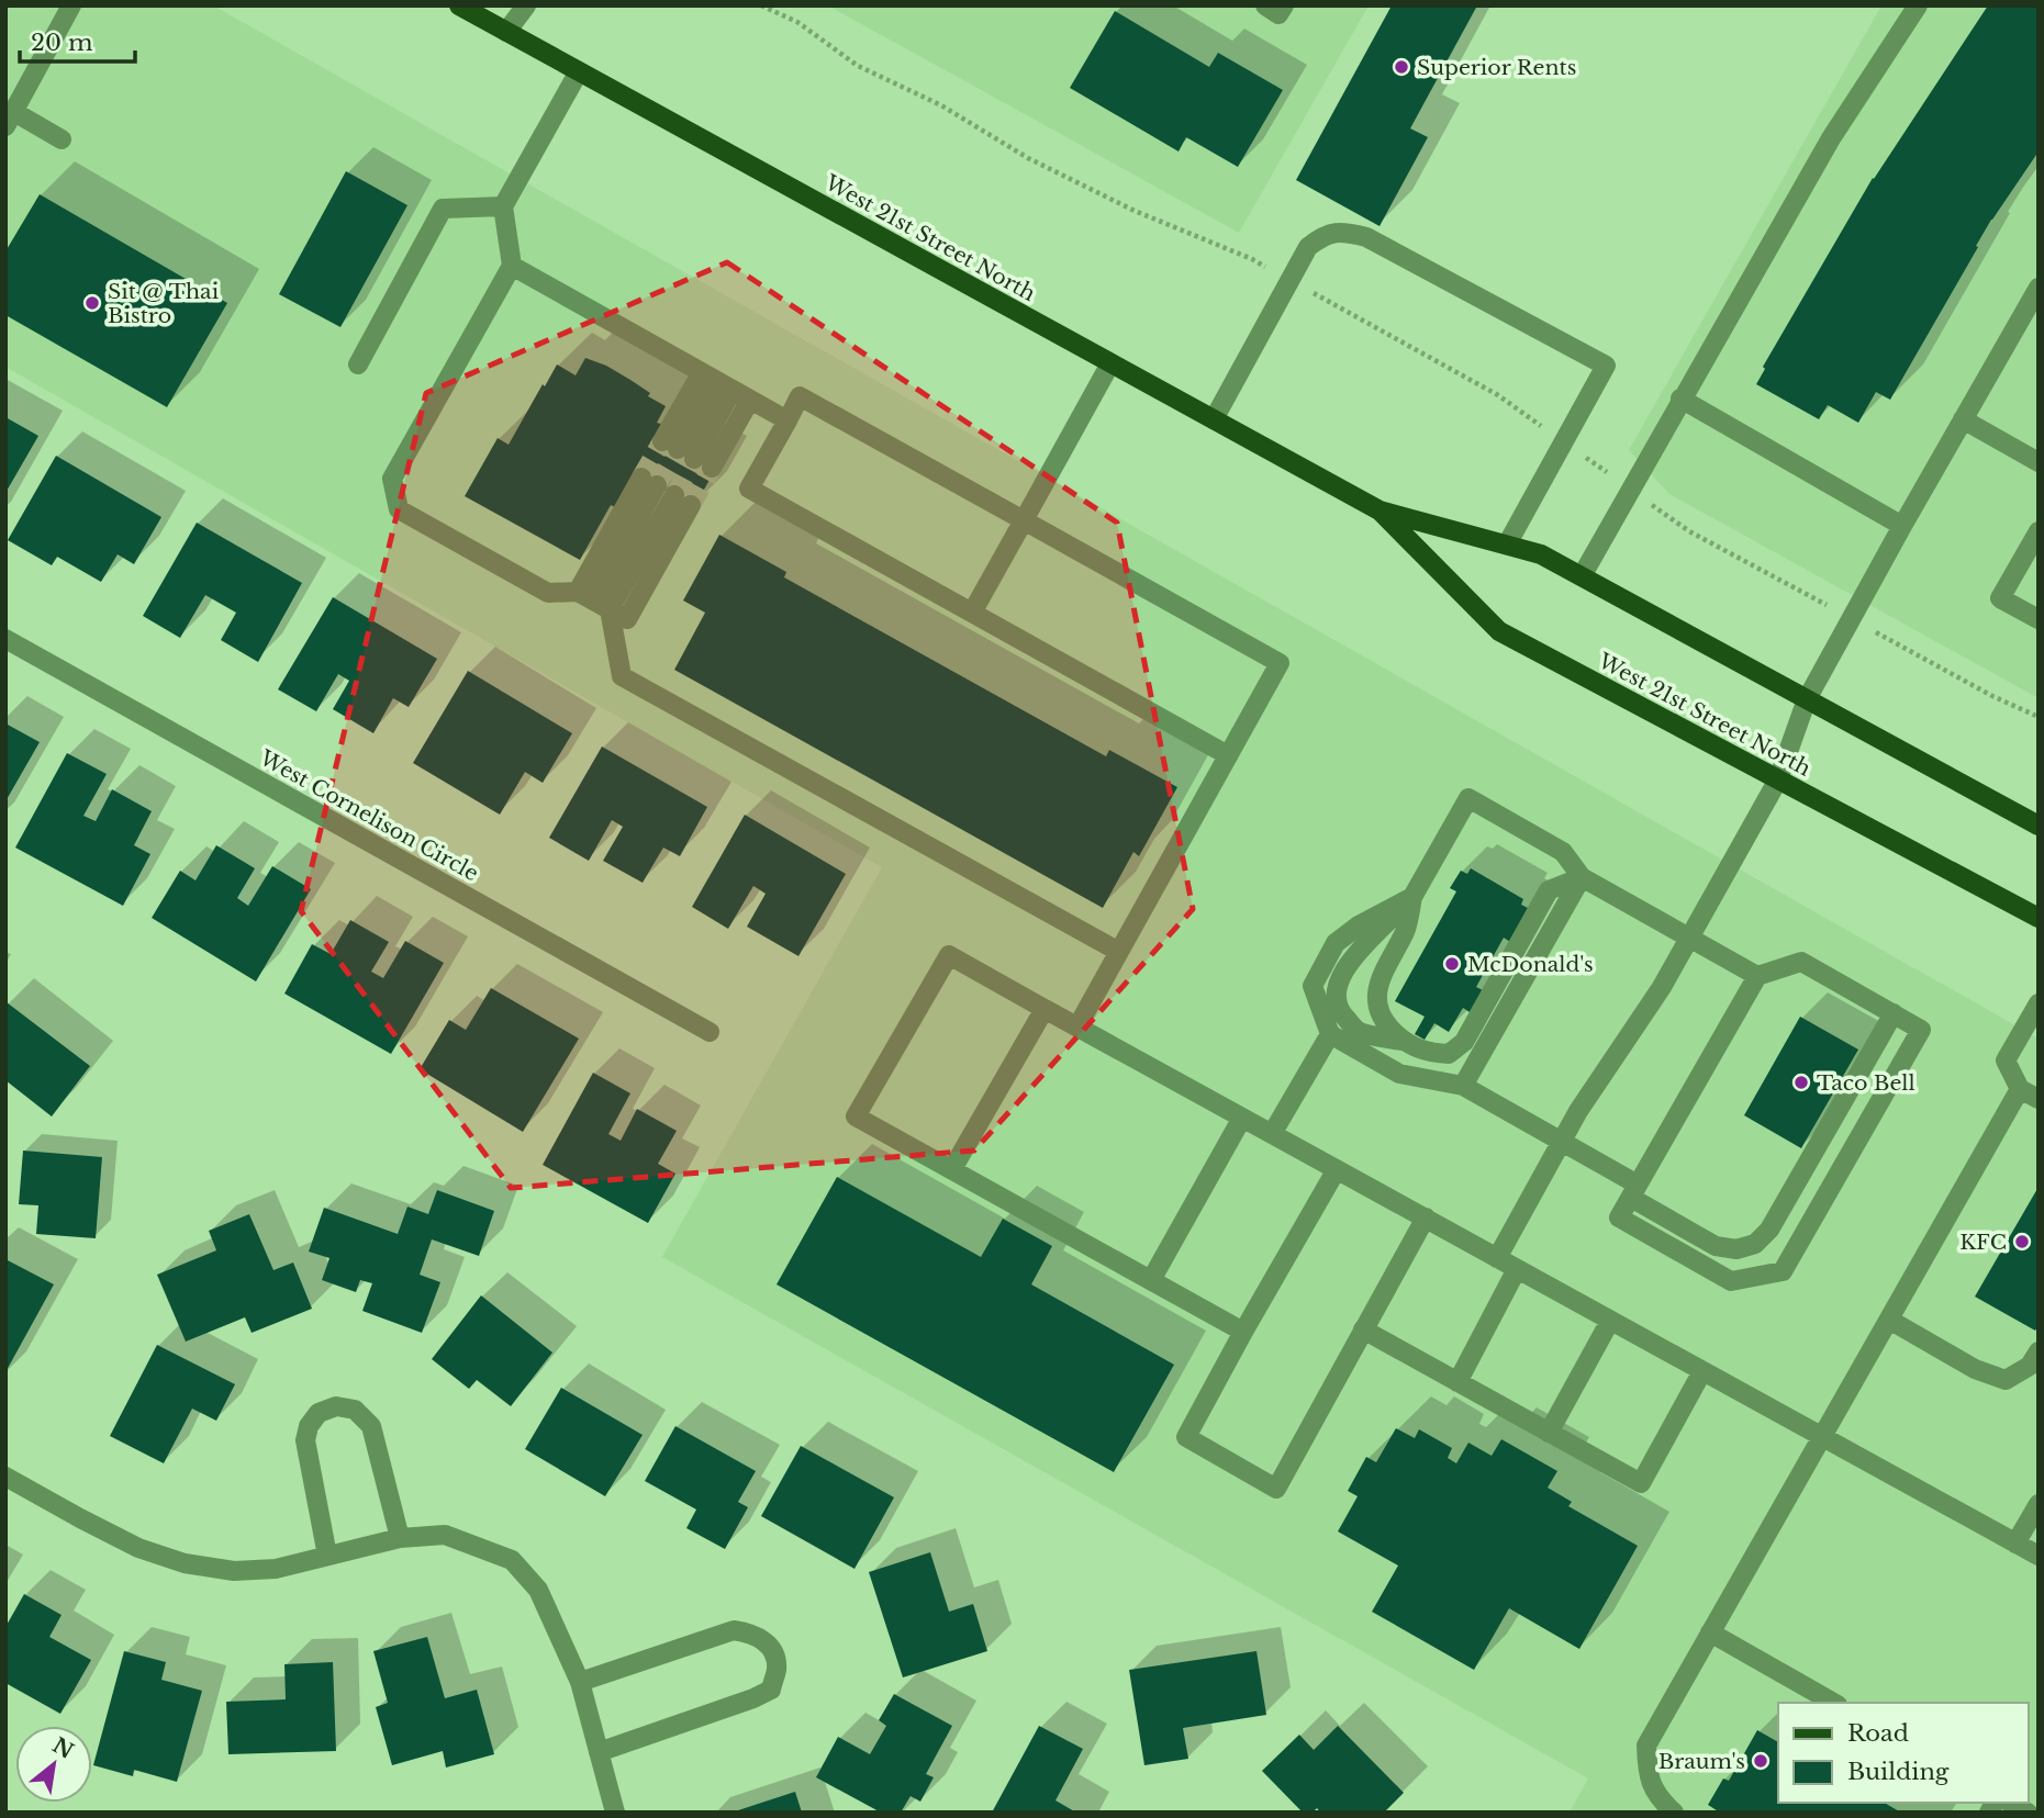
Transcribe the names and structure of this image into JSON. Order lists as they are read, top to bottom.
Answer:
{
  "streets": {
    "main road": ["West 21st Street North"],
    "street": ["West Cornelison Circle"]
  },
  "places": [
    "Superior Rents",
    "Sit @ Thai Bistro",
    "McDonald's",
    "Taco Bell",
    "KFC",
    "Braum's"
  ],
  "legend": ["Road", "Building"],
  "scale_bar": "20 m",
  "north": "top right"
}
